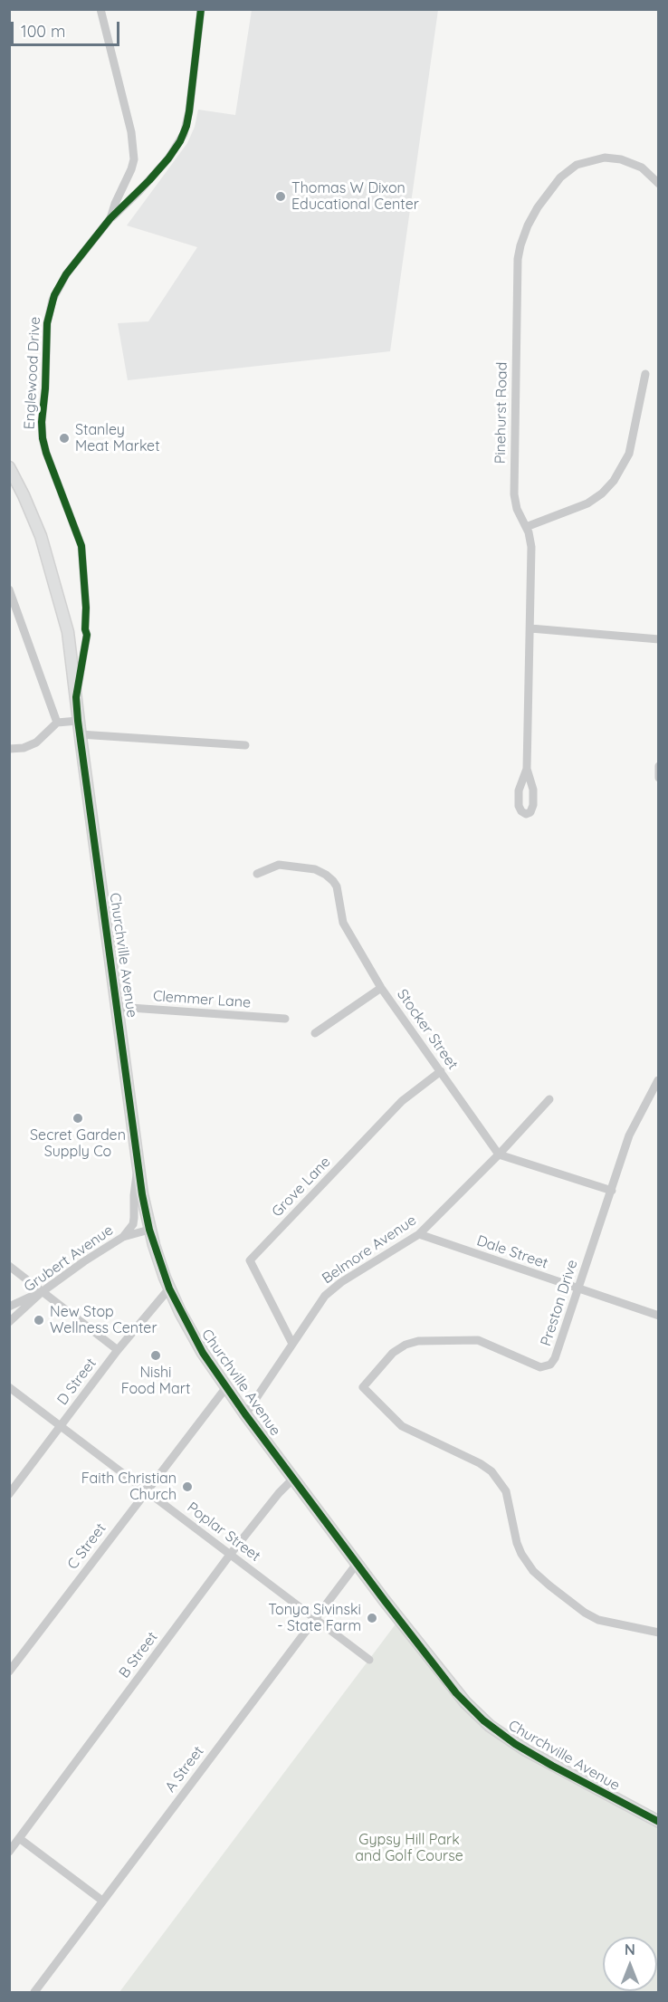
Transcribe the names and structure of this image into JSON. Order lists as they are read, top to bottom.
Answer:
{
  "streets": {
    "main road": ["Churchville Avenue"],
    "street": [
      "Englewood Drive",
      "Pinehurst Road",
      "Clemmer Lane",
      "Stocker Street",
      "Grove Lane",
      "Belmore Avenue",
      "Dale Street",
      "Grubert Avenue",
      "Preston Drive",
      "D Street",
      "Poplar Street",
      "C Street",
      "B Street",
      "A Street"
    ]
  },
  "crossings": [
    ["Englewood Drive", "Churchville Avenue"],
    ["Churchville Avenue", "Clemmer Lane"],
    ["Churchville Avenue", "Belmore Avenue"],
    ["Churchville Avenue", "Grubert Avenue"],
    ["Churchville Avenue", "D Street"],
    ["Churchville Avenue", "C Street"],
    ["Churchville Avenue", "B Street"],
    ["Churchville Avenue", "A Street"],
    ["Stocker Street", "Grove Lane"],
    ["Stocker Street", "Belmore Avenue"],
    ["Grove Lane", "Belmore Avenue"],
    ["Belmore Avenue", "Dale Street"],
    ["Dale Street", "Preston Drive"],
    ["D Street", "Poplar Street"],
    ["Poplar Street", "C Street"],
    ["Poplar Street", "B Street"],
    ["Poplar Street", "A Street"]
  ],
  "parks": ["Gypsy Hill Park and Golf Course"],
  "places": [
    "Thomas W Dixon Educational Center",
    "Stanley Meat Market",
    "Secret Garden Supply Co",
    "New Stop Wellness Center",
    "Nishi Food Mart",
    "Faith Christian Church",
    "Tonya Sivinski - State Farm"
  ],
  "scale_bar": "100 m",
  "north": "top"
}
